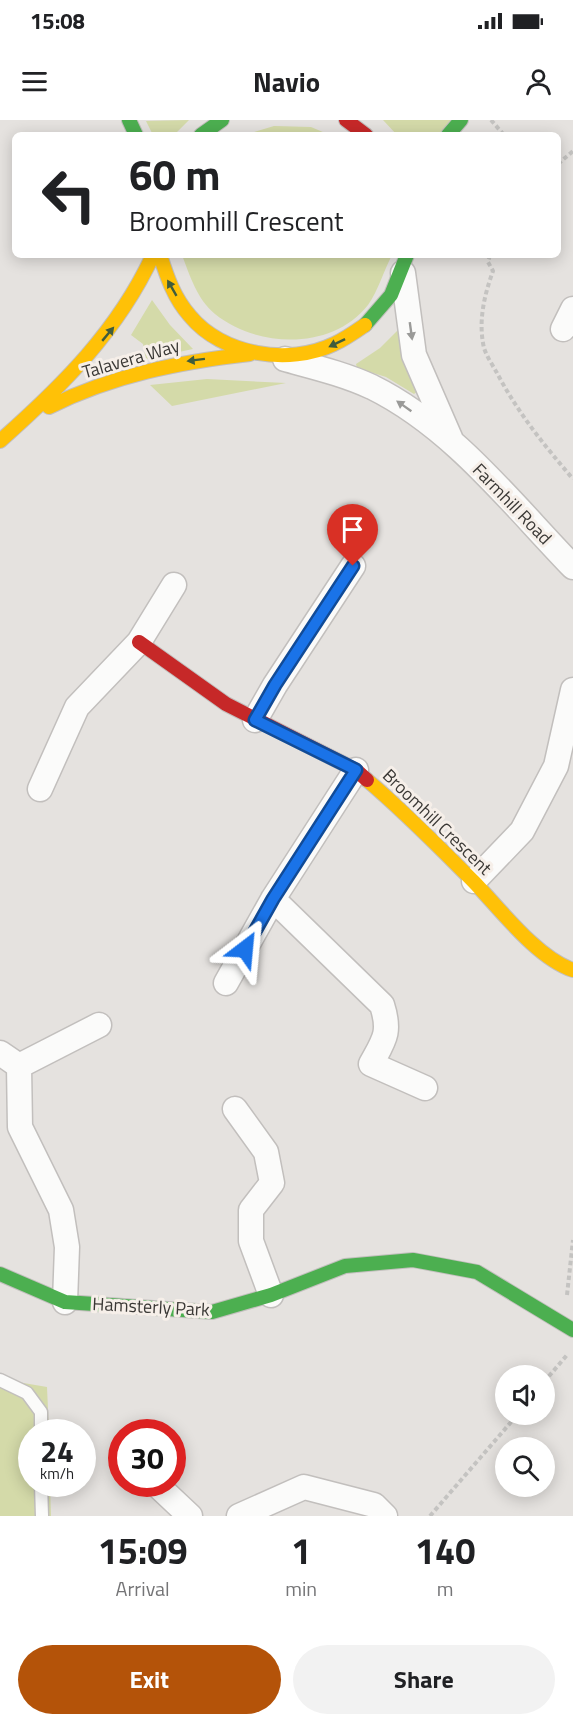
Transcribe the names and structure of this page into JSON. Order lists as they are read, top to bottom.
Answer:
{
  "streets": {
    "street": [
      "Talavera Way",
      "Farmhill Road",
      "Broomhill Crescent",
      "Hamsterly Park"
    ]
  },
  "page": {
    "status": "15:08",
    "header": "Navio",
    "turn": ["60 m", "Broomhill Crescent"],
    "speed": "24 km/h",
    "limit": "30",
    "eta": [
      "15:09",
      "Arrival",
      "1",
      "min",
      "140",
      "m"
    ],
    "buttons": ["Exit", "Share"]
  }
}
